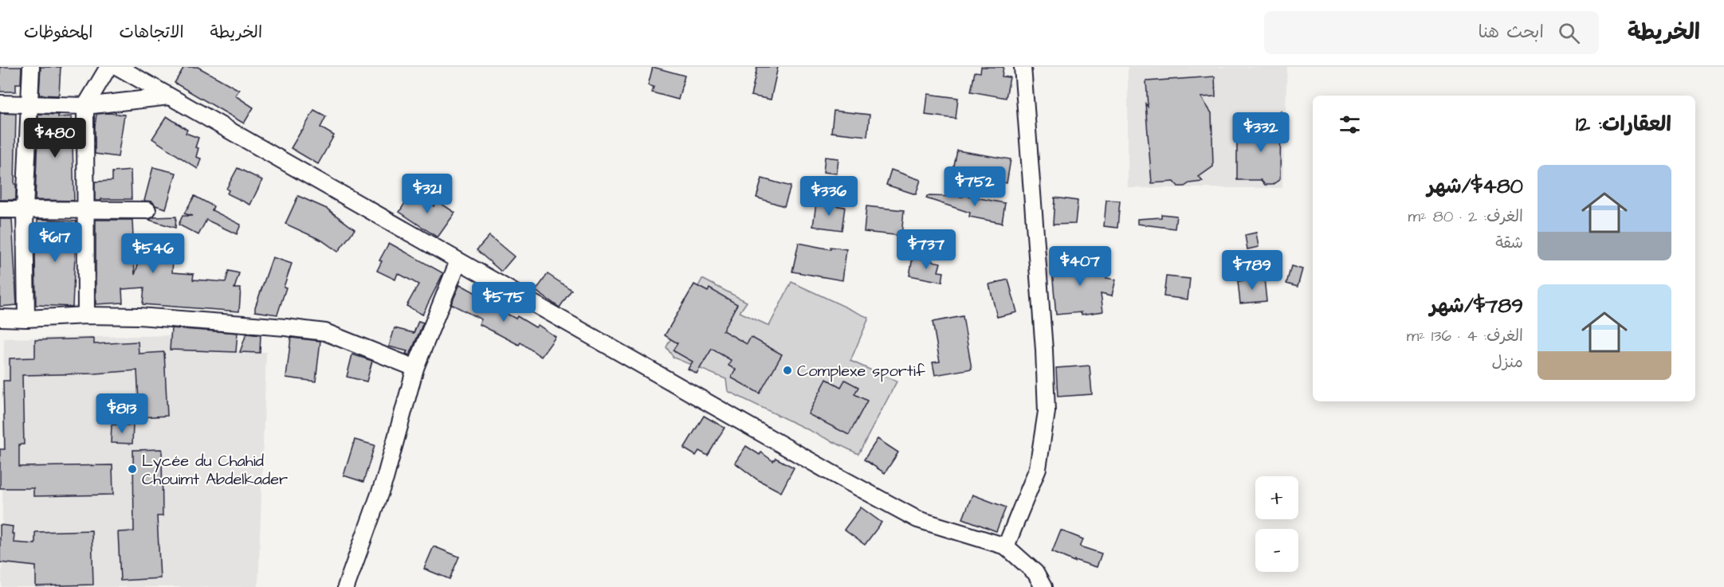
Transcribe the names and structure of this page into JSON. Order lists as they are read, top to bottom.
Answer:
{
  "places": ["Complexe sportif", "Lycée du Chahid Chouimt Abdelkader"],
  "page": {
    "header": "الخريطة",
    "search": "ابحث هنا",
    "nav": ["الخريطة", "الاتجاهات", "المحفوظات"],
    "heading": "العقارات: 12",
    "price": [
      "$332",
      "$480",
      "$752",
      "$321",
      "$336",
      "$617",
      "$737",
      "$546",
      "$407",
      "$789",
      "$575",
      "$813"
    ],
    "list": [
      {
        "name": "$480/شهر",
        "note": "الغرف: 2 · 80 m² · شقة"
      },
      {
        "name": "$789/شهر",
        "note": "الغرف: 4 · 136 m² · منزل"
      }
    ],
    "map_buttons": ["+", "−"]
  }
}
